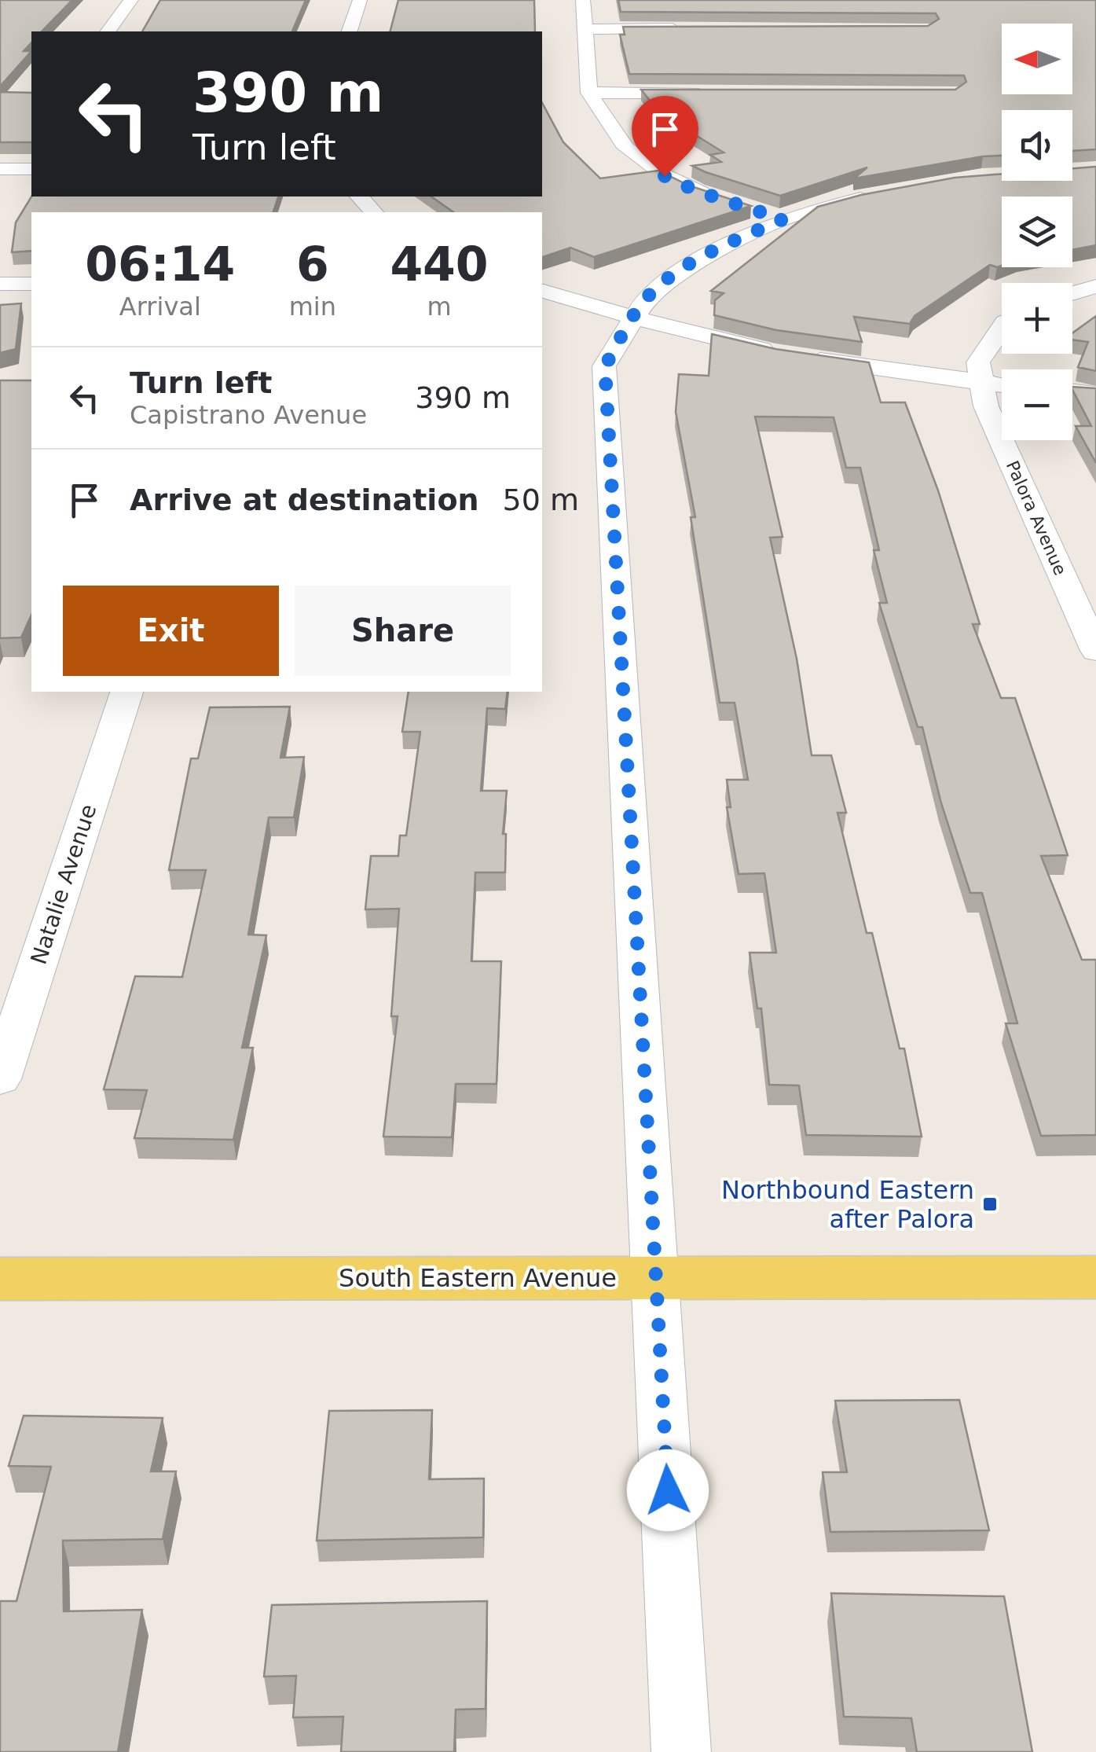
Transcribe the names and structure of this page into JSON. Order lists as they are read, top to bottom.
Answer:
{
  "streets": {
    "main road": ["South Eastern Avenue"],
    "street": ["Palora Avenue", "Natalie Avenue"]
  },
  "places": {
    "transit": ["Northbound Eastern after Palora"]
  },
  "north": "left",
  "page": {
    "map_buttons": ["+", "−"],
    "turn": ["390 m", "Turn left"],
    "eta": [
      "06:14",
      "Arrival",
      "6",
      "min",
      "440",
      "m"
    ],
    "list": [
      {
        "name": "Turn left",
        "note": "Capistrano Avenue",
        "value": "390 m"
      },
      {
        "name": "Arrive at destination",
        "value": "50 m"
      }
    ],
    "buttons": ["Exit", "Share"]
  }
}
